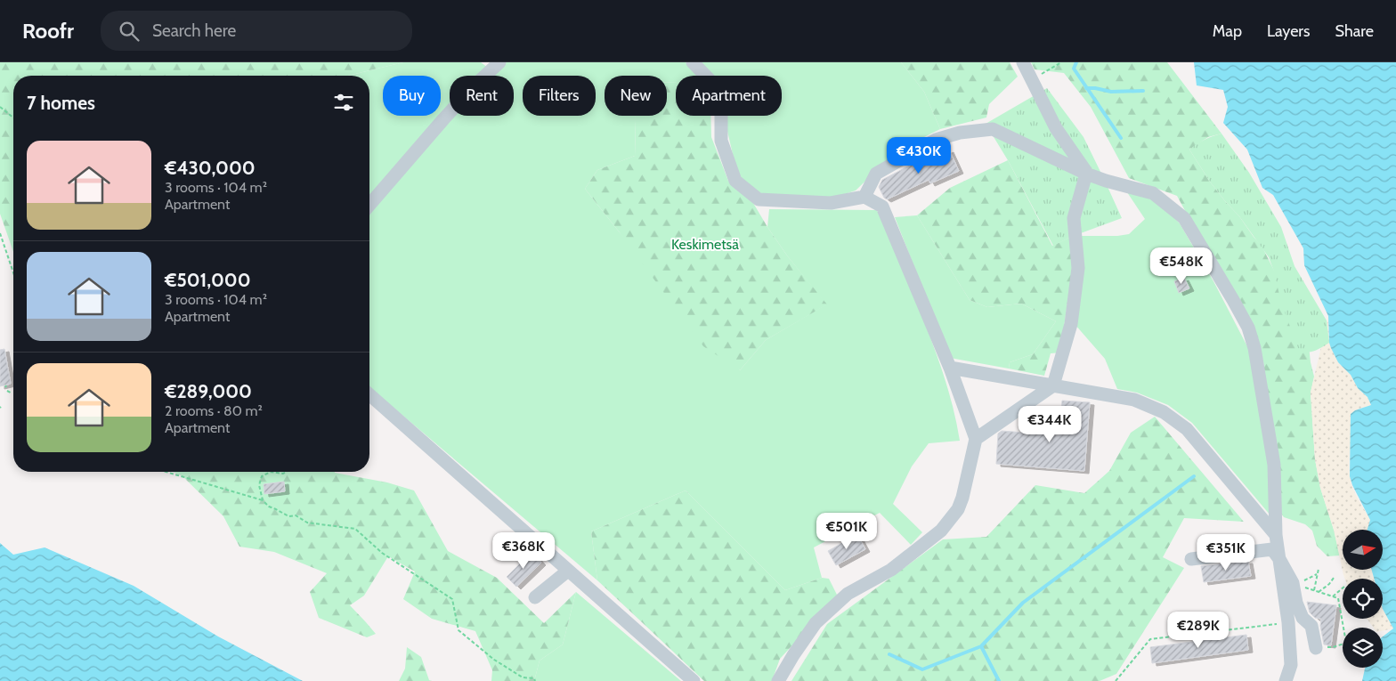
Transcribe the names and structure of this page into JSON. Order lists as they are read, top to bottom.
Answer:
{
  "parks": ["Keskimetsä"],
  "north": "right",
  "page": {
    "header": "Roofr",
    "search": "Search here",
    "nav": ["Map", "Layers", "Share"],
    "chip": [
      "Buy",
      "Rent",
      "Filters",
      "New",
      "Apartment"
    ],
    "heading": "7 homes",
    "list": [
      {
        "name": "€430,000",
        "note": "3 rooms · 104 m² · Apartment"
      },
      {
        "name": "€501,000",
        "note": "3 rooms · 104 m² · Apartment"
      },
      {
        "name": "€289,000",
        "note": "2 rooms · 80 m² · Apartment"
      }
    ],
    "price": [
      "€430K",
      "€548K",
      "€344K",
      "€501K",
      "€368K",
      "€351K",
      "€289K"
    ]
  }
}
